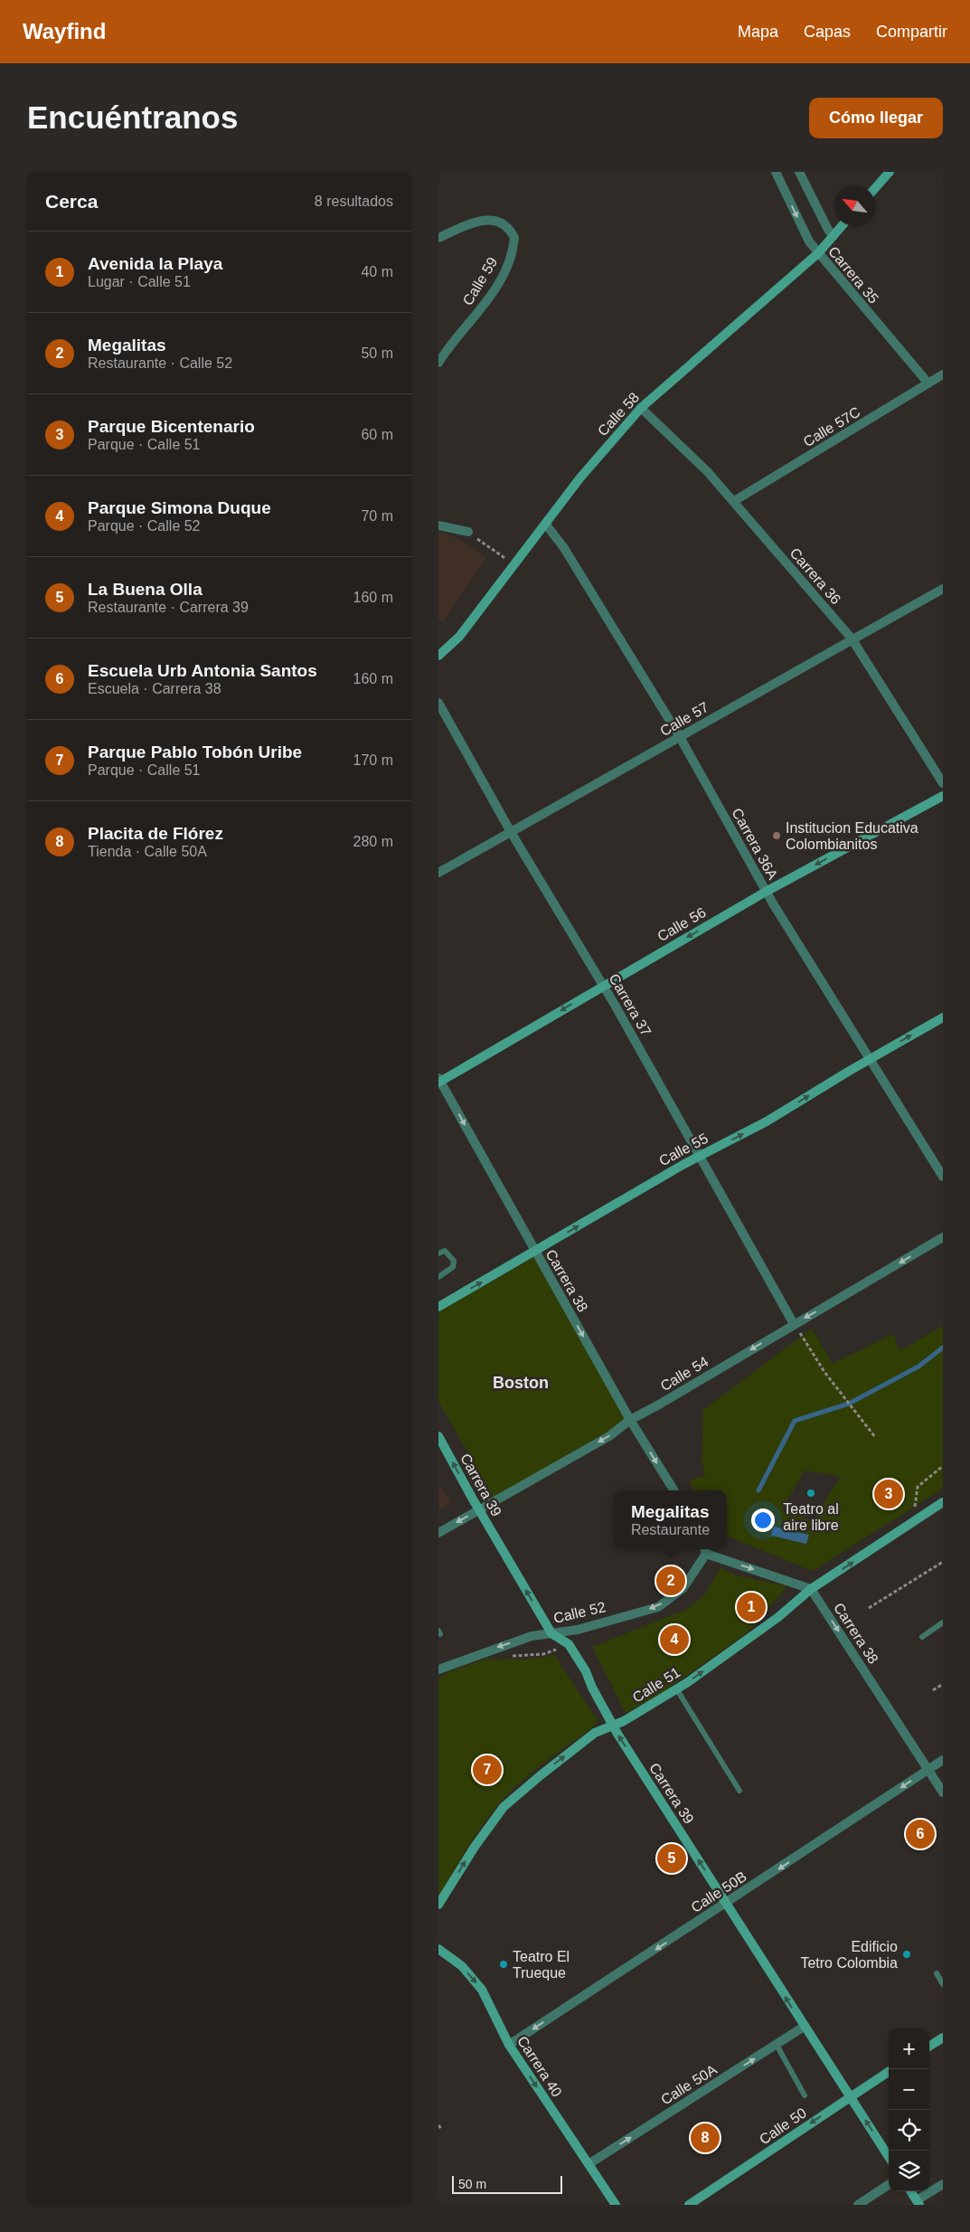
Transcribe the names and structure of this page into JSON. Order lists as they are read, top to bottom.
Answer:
{
  "streets": {
    "street": [
      "Carrera 35",
      "Calle 59",
      "Calle 58",
      "Calle 57C",
      "Carrera 36",
      "Calle 57",
      "Carrera 36A",
      "Calle 56",
      "Carrera 37",
      "Calle 55",
      "Carrera 38",
      "Calle 54",
      "Carrera 39",
      "Calle 52",
      "Calle 51",
      "Calle 50B",
      "Carrera 40",
      "Calle 50A",
      "Calle 50"
    ]
  },
  "crossings": [
    ["Carrera 35", "Calle 58"],
    ["Carrera 35", "Calle 57C"],
    ["Calle 58", "Carrera 36"],
    ["Calle 58", "Carrera 36A"],
    ["Calle 57C", "Carrera 36"],
    ["Carrera 36", "Calle 57"],
    ["Calle 57", "Carrera 36A"],
    ["Calle 57", "Carrera 37"],
    ["Carrera 36A", "Calle 56"],
    ["Carrera 36A", "Calle 55"],
    ["Calle 56", "Carrera 37"],
    ["Calle 56", "Carrera 38"],
    ["Carrera 37", "Calle 55"],
    ["Carrera 37", "Calle 54"],
    ["Calle 55", "Carrera 38"],
    ["Carrera 38", "Calle 54"],
    ["Carrera 38", "Calle 51"],
    ["Carrera 38", "Calle 50B"],
    ["Calle 54", "Carrera 39"],
    ["Carrera 39", "Calle 52"],
    ["Carrera 39", "Calle 51"],
    ["Carrera 39", "Calle 50B"],
    ["Carrera 39", "Calle 50A"],
    ["Carrera 39", "Calle 50"],
    ["Calle 50B", "Carrera 40"],
    ["Carrera 40", "Calle 50A"]
  ],
  "one_way": [
    "Calle 56",
    "Calle 55",
    "Carrera 38",
    "Calle 54",
    "Carrera 39",
    "Calle 52",
    "Calle 51",
    "Calle 50B",
    "Carrera 40",
    "Calle 50A",
    "Calle 50"
  ],
  "districts": ["Boston"],
  "places": [
    "Institucion Educativa Colombianitos",
    "Teatro al aire libre",
    "Edificio Tetro Colombia",
    "Teatro El Trueque"
  ],
  "scale_bar": "50 m",
  "north": "top left",
  "page": {
    "header": "Wayfind",
    "nav": ["Mapa", "Capas", "Compartir"],
    "buttons": "Cómo llegar",
    "title": "Encuéntranos",
    "heading": ["Cerca", "8 resultados"],
    "list": [
      {
        "mark": "1",
        "name": "Avenida la Playa",
        "note": "Lugar · Calle 51",
        "value": "40 m"
      },
      {
        "mark": "2",
        "name": "Megalitas",
        "note": "Restaurante · Calle 52",
        "value": "50 m"
      },
      {
        "mark": "3",
        "name": "Parque Bicentenario",
        "note": "Parque · Calle 51",
        "value": "60 m"
      },
      {
        "mark": "4",
        "name": "Parque Simona Duque",
        "note": "Parque · Calle 52",
        "value": "70 m"
      },
      {
        "mark": "5",
        "name": "La Buena Olla",
        "note": "Restaurante · Carrera 39",
        "value": "160 m"
      },
      {
        "mark": "6",
        "name": "Escuela Urb Antonia Santos",
        "note": "Escuela · Carrera 38",
        "value": "160 m"
      },
      {
        "mark": "7",
        "name": "Parque Pablo Tobón Uribe",
        "note": "Parque · Calle 51",
        "value": "170 m"
      },
      {
        "mark": "8",
        "name": "Placita de Flórez",
        "note": "Tienda · Calle 50A",
        "value": "280 m"
      }
    ],
    "pins": [
      "3",
      "2",
      "1",
      "4",
      "7",
      "6",
      "5",
      "8"
    ],
    "popup": ["Megalitas", "Restaurante"],
    "map_buttons": ["+", "−"],
    "scale": "50 m"
  }
}
